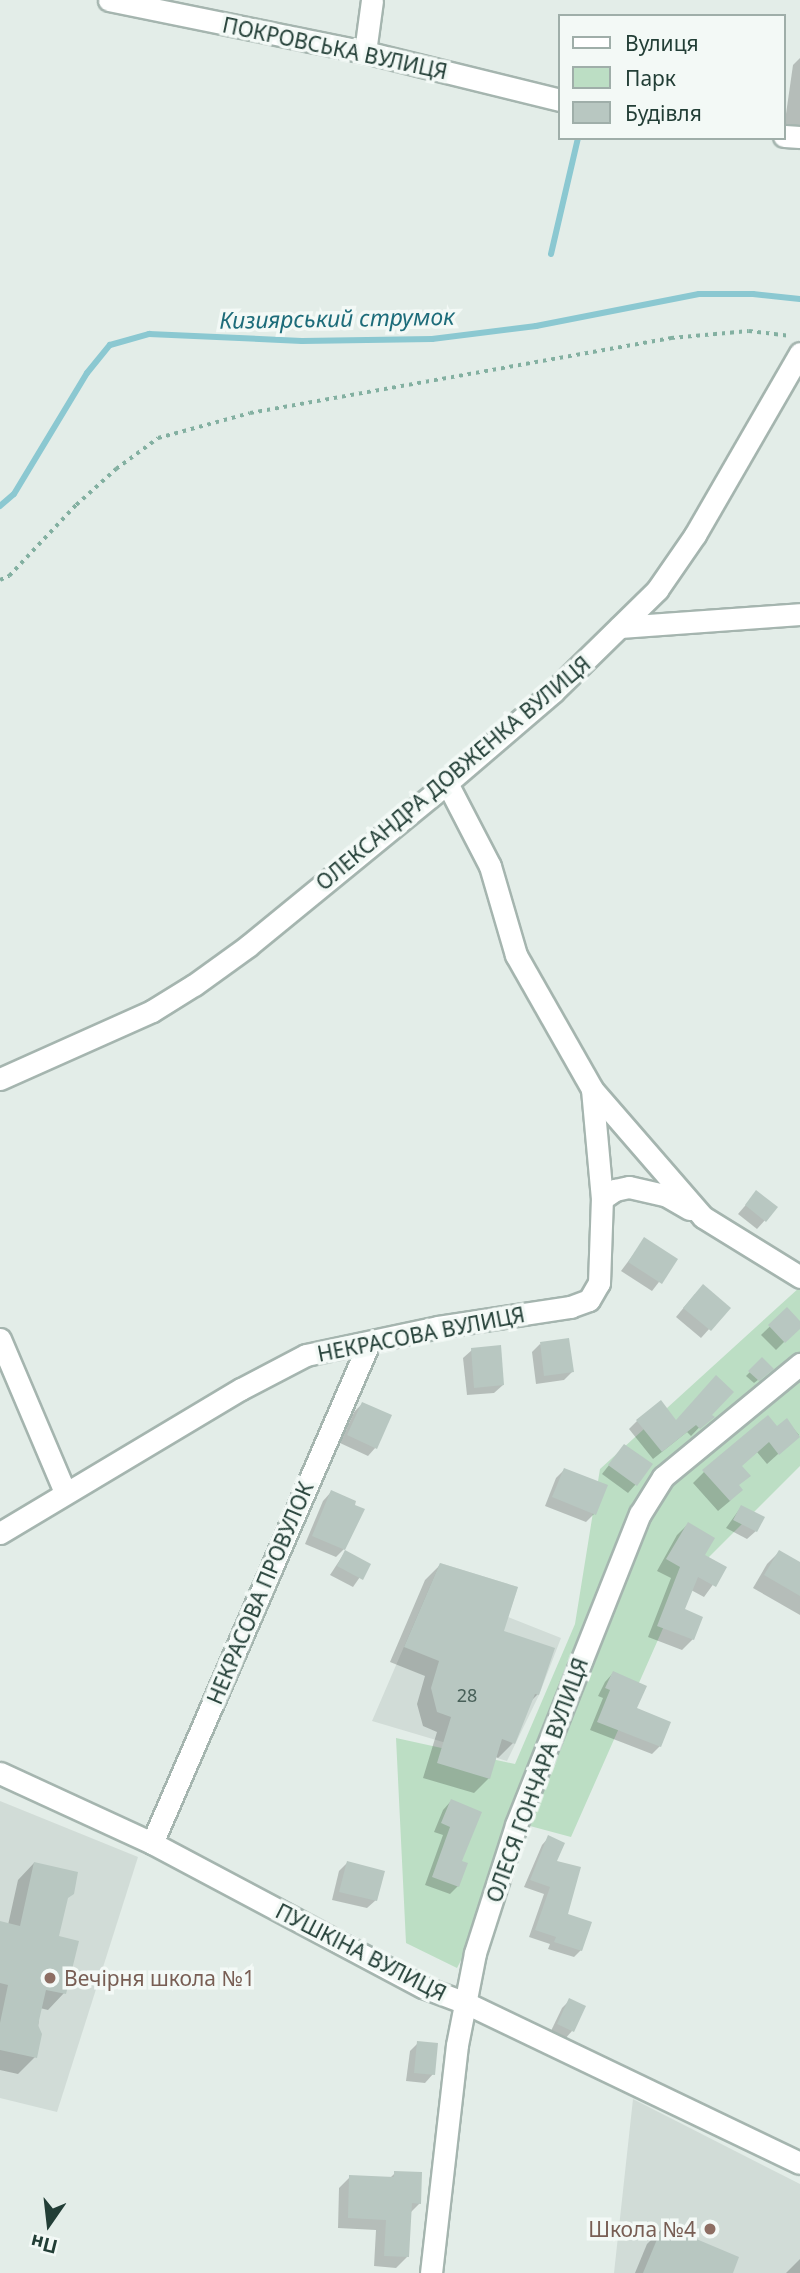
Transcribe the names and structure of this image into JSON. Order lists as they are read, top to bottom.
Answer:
{
  "streets": {
    "street": [
      "ПОКРОВСЬКА ВУЛИЦЯ",
      "ОЛЕКСАНДРА ДОВЖЕНКА ВУЛИЦЯ",
      "НЕКРАСОВА ВУЛИЦЯ",
      "НЕКРАСОВА ПРОВУЛОК",
      "ОЛЕСЯ ГОНЧАРА ВУЛИЦЯ",
      "ПУШКІНА ВУЛИЦЯ"
    ]
  },
  "crossings": [
    ["НЕКРАСОВА ВУЛИЦЯ", "НЕКРАСОВА ПРОВУЛОК"],
    ["НЕКРАСОВА ПРОВУЛОК", "ПУШКІНА ВУЛИЦЯ"],
    ["ОЛЕСЯ ГОНЧАРА ВУЛИЦЯ", "ПУШКІНА ВУЛИЦЯ"]
  ],
  "water": ["Кизиярський струмок"],
  "places": ["Вечірня школа №1", "Школа №4"],
  "house_numbers": ["28"],
  "legend": ["Вулиця", "Парк", "Будівля"],
  "north": "bottom"
}
